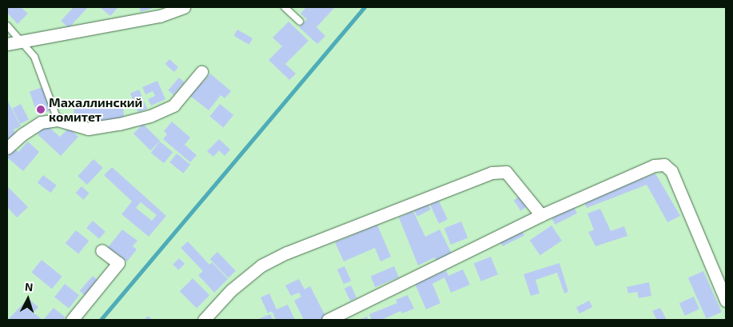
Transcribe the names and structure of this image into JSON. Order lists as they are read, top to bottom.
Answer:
{
  "places": ["Махаллинский комитет"],
  "north": "top"
}
